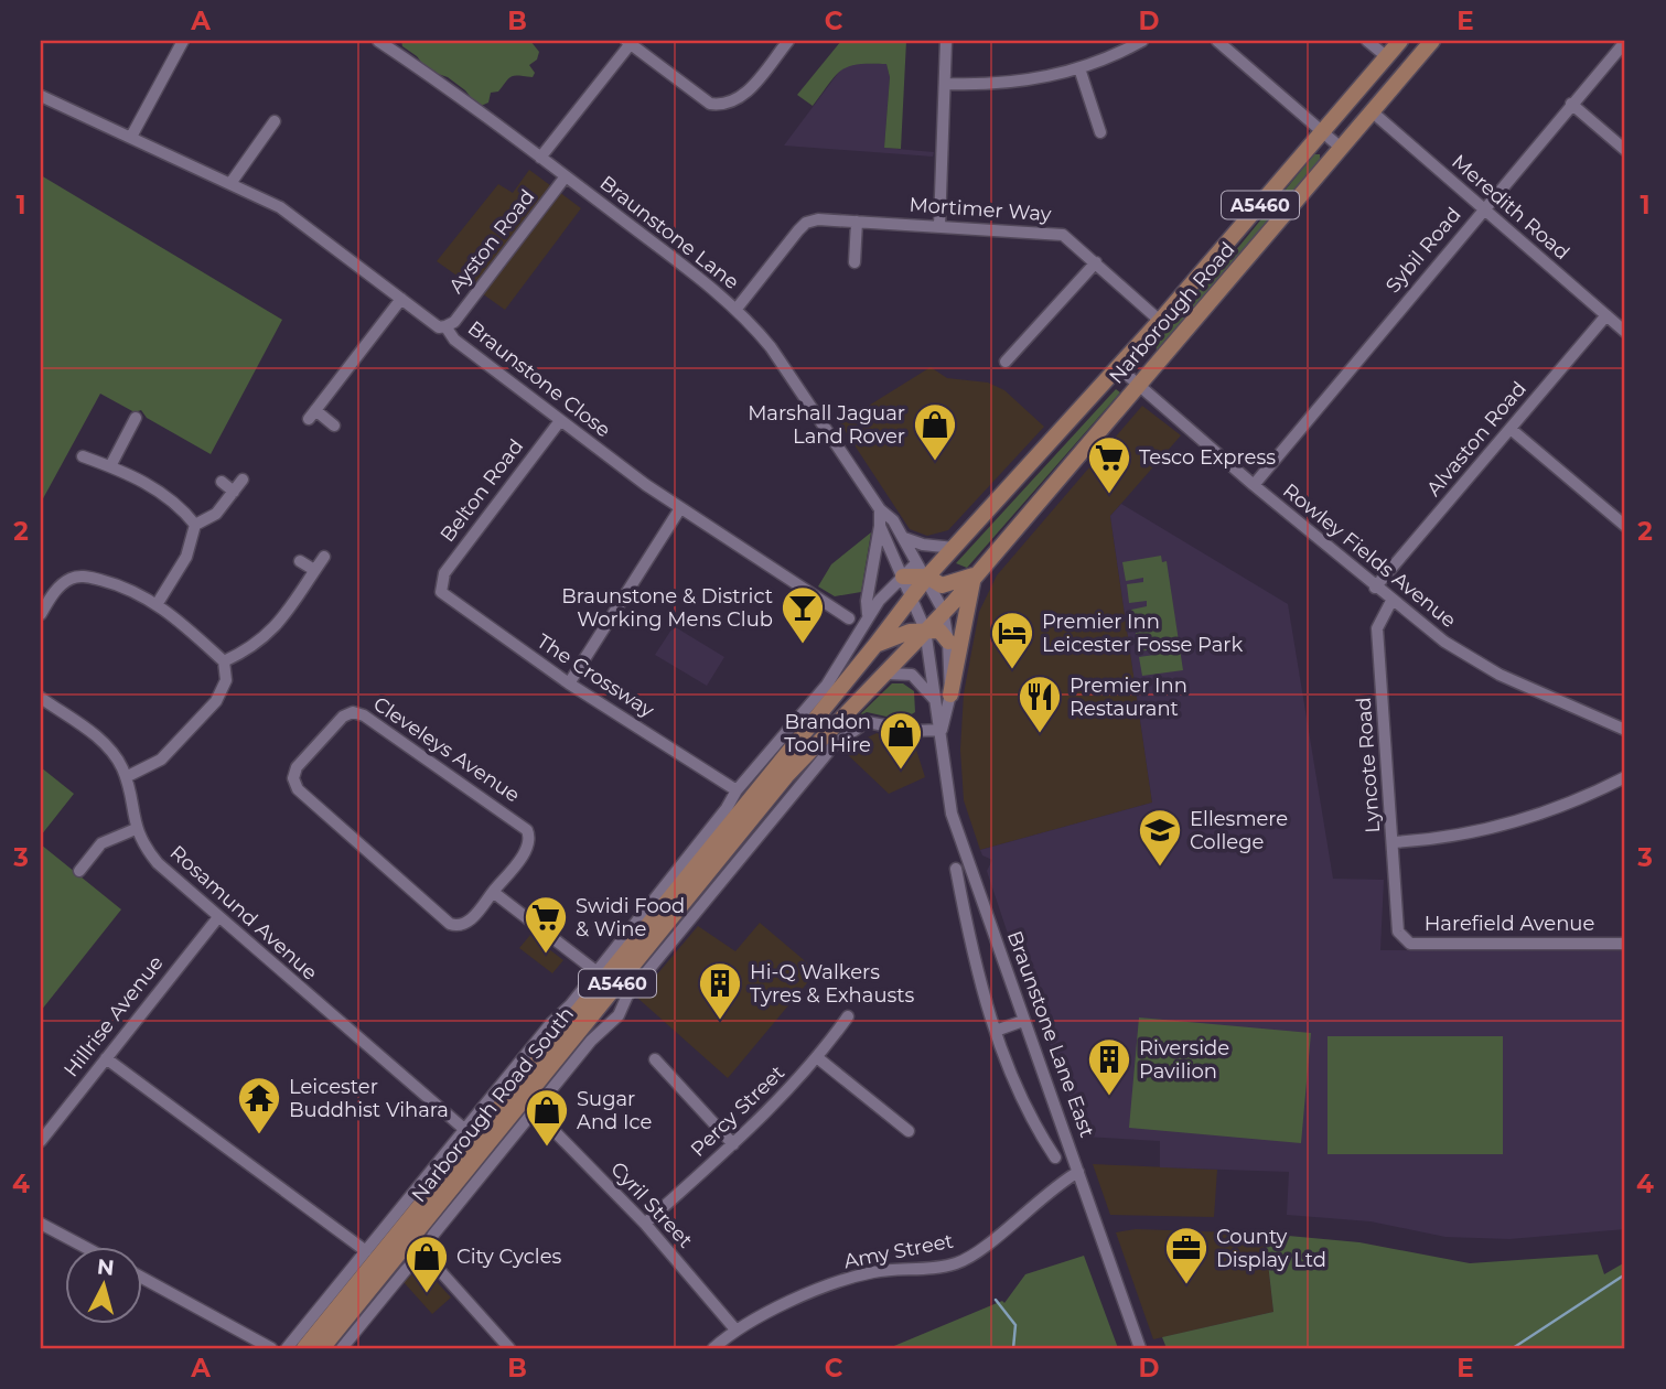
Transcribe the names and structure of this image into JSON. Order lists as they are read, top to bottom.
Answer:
{
  "streets": {
    "main road": ["A5460", "Narborough Road", "Narborough Road South"],
    "street": [
      "Meredith Road",
      "Mortimer Way",
      "Braunstone Lane",
      "Ayston Road",
      "Sybil Road",
      "Braunstone Close",
      "Alvaston Road",
      "Belton Road",
      "Rowley Fields Avenue",
      "The Crossway",
      "Cleveleys Avenue",
      "Lyncote Road",
      "Rosamund Avenue",
      "Harefield Avenue",
      "Hillrise Avenue",
      "Braunstone Lane East",
      "Percy Street",
      "Cyril Street",
      "Amy Street"
    ]
  },
  "crossings": [
    ["Meredith Road", "Sybil Road"],
    ["Meredith Road", "Narborough Road"],
    ["Meredith Road", "Alvaston Road"],
    ["Mortimer Way", "Braunstone Lane"],
    ["Mortimer Way", "Narborough Road"],
    ["Braunstone Lane", "Ayston Road"],
    ["Braunstone Lane", "Narborough Road"],
    ["Braunstone Lane", "Braunstone Lane East"],
    ["Braunstone Lane", "Narborough Road South"],
    ["Ayston Road", "Braunstone Close"],
    ["Sybil Road", "Rowley Fields Avenue"],
    ["Narborough Road", "Rowley Fields Avenue"],
    ["Narborough Road", "Braunstone Lane East"],
    ["Narborough Road", "Narborough Road South"],
    ["Braunstone Close", "Belton Road"],
    ["Alvaston Road", "Rowley Fields Avenue"],
    ["Belton Road", "The Crossway"],
    ["Rowley Fields Avenue", "Lyncote Road"],
    ["The Crossway", "Narborough Road South"],
    ["Lyncote Road", "Harefield Avenue"],
    ["Rosamund Avenue", "Hillrise Avenue"],
    ["Rosamund Avenue", "Narborough Road South"],
    ["Braunstone Lane East", "Narborough Road South"],
    ["Braunstone Lane East", "Amy Street"],
    ["Narborough Road South", "Cyril Street"],
    ["Percy Street", "Cyril Street"],
    ["Cyril Street", "Amy Street"]
  ],
  "places": {
    "shop": [
      "Marshall Jaguar Land Rover",
      "Brandon Tool Hire",
      "Sugar And Ice",
      "City Cycles"
    ],
    "supermarket": ["Tesco Express", "Swidi Food & Wine"],
    "bar": ["Braunstone & District Working Mens Club"],
    "hotel": ["Premier Inn Leicester Fosse Park"],
    "restaurant": ["Premier Inn Restaurant"],
    "school or university": ["Ellesmere College"],
    "building": ["Hi-Q Walkers Tyres & Exhausts", "Riverside Pavilion"],
    "temple": ["Leicester Buddhist Vihara"],
    "office": ["County Display Ltd"]
  },
  "north": "top",
  "grid": {
    "columns": [
      "A",
      "B",
      "C",
      "D",
      "E"
    ],
    "rows": [
      "1",
      "2",
      "3",
      "4"
    ]
  }
}
